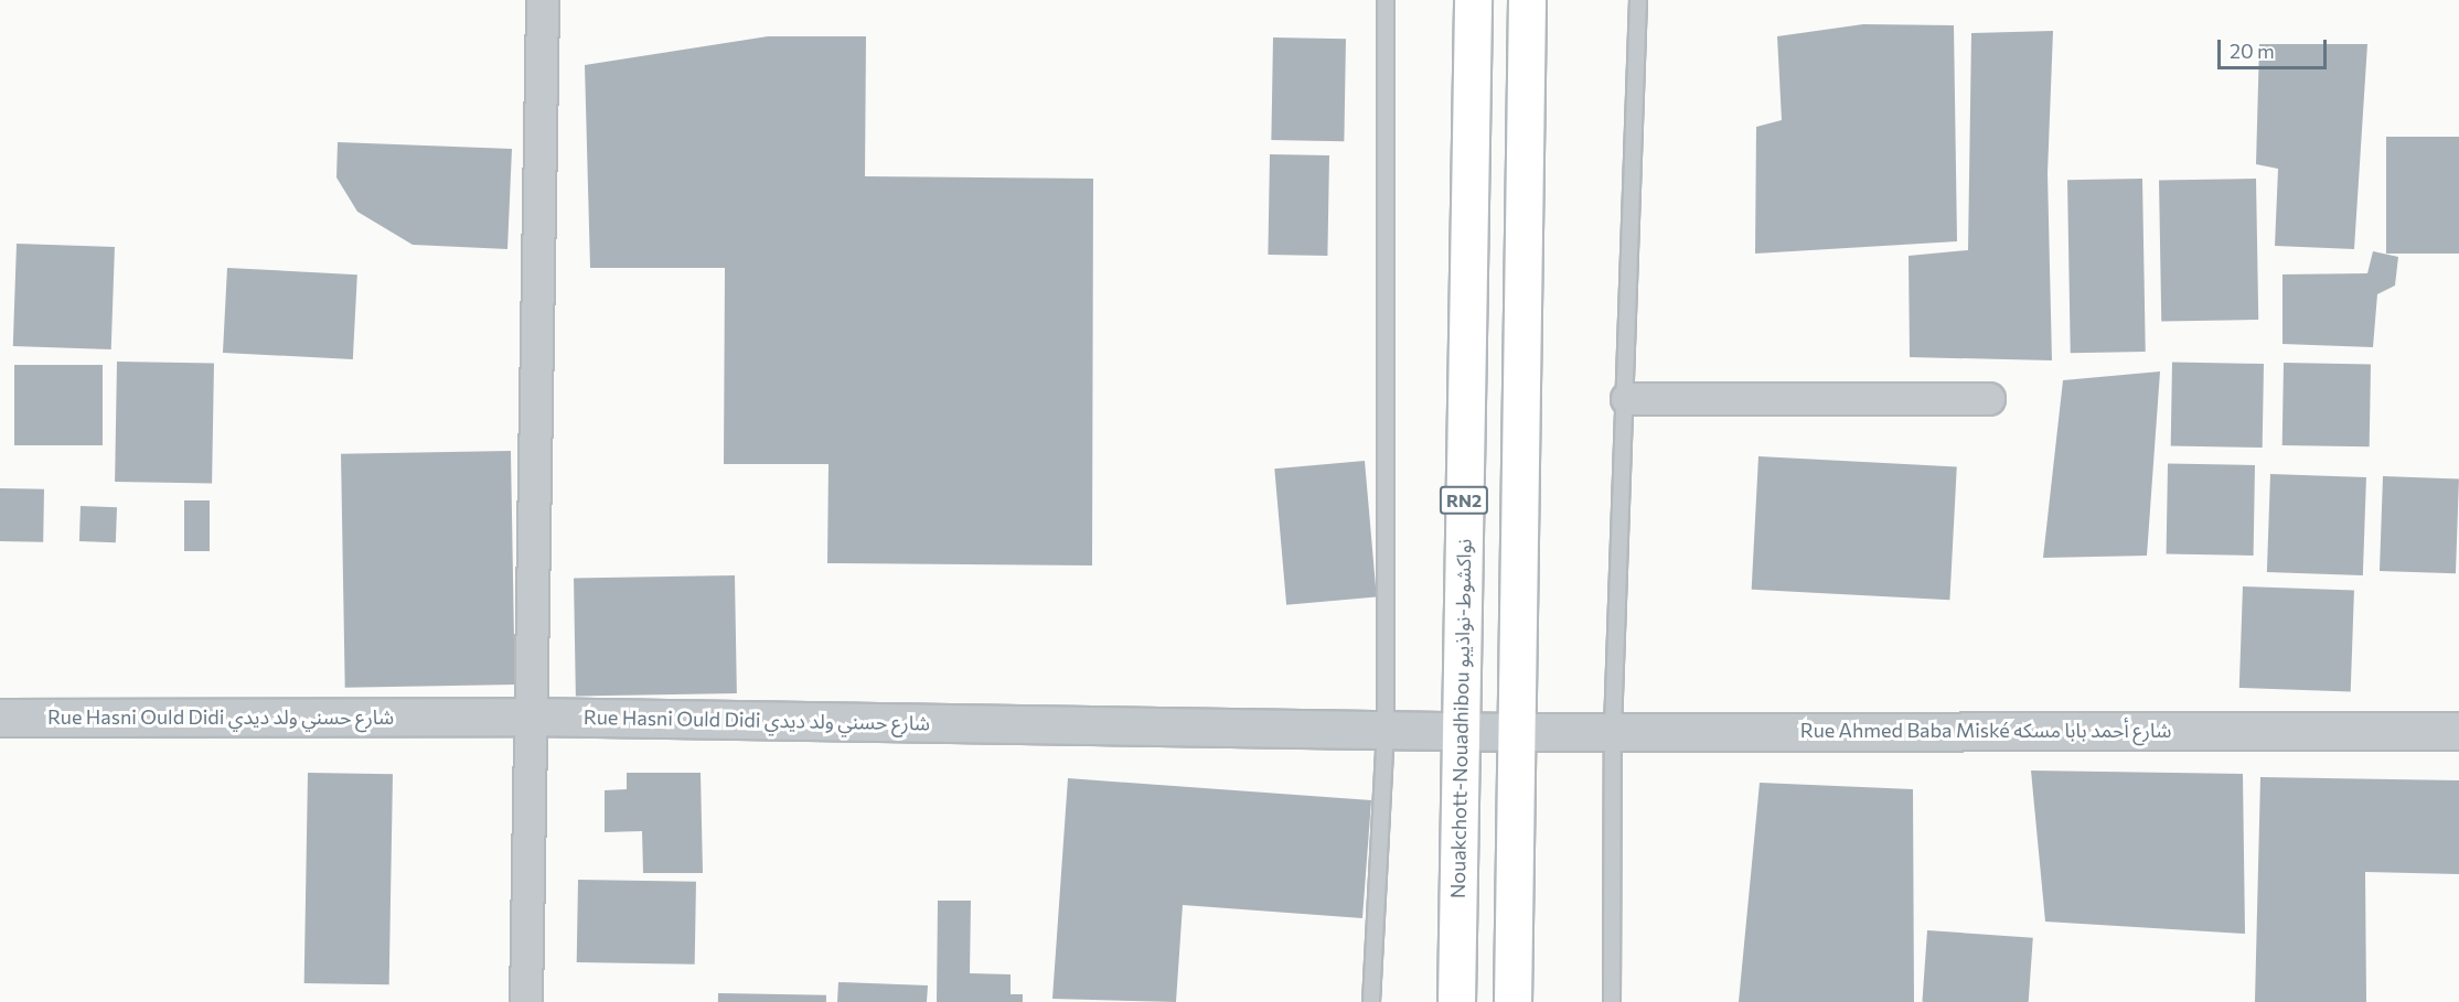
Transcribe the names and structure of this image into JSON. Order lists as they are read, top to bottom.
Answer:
{
  "streets": {
    "highway": ["RN2", "Nouakchott-Nouadhibou نواكشوط-نواذيبو"],
    "street": ["Rue Hasni Ould Didi شارع حسني ولد ديدي", "Rue Ahmed Baba Miské شارع أحمد بابا مسكه"]
  },
  "crossings": [
    ["RN2", "Rue Hasni Ould Didi شارع حسني ولد ديدي"],
    ["RN2", "Rue Ahmed Baba Miské شارع أحمد بابا مسكه"],
    ["Rue Hasni Ould Didi شارع حسني ولد ديدي", "Nouakchott-Nouadhibou نواكشوط-نواذيبو"],
    ["Rue Hasni Ould Didi شارع حسني ولد ديدي", "Rue Ahmed Baba Miské شارع أحمد بابا مسكه"]
  ],
  "scale_bar": "20 m"
}
